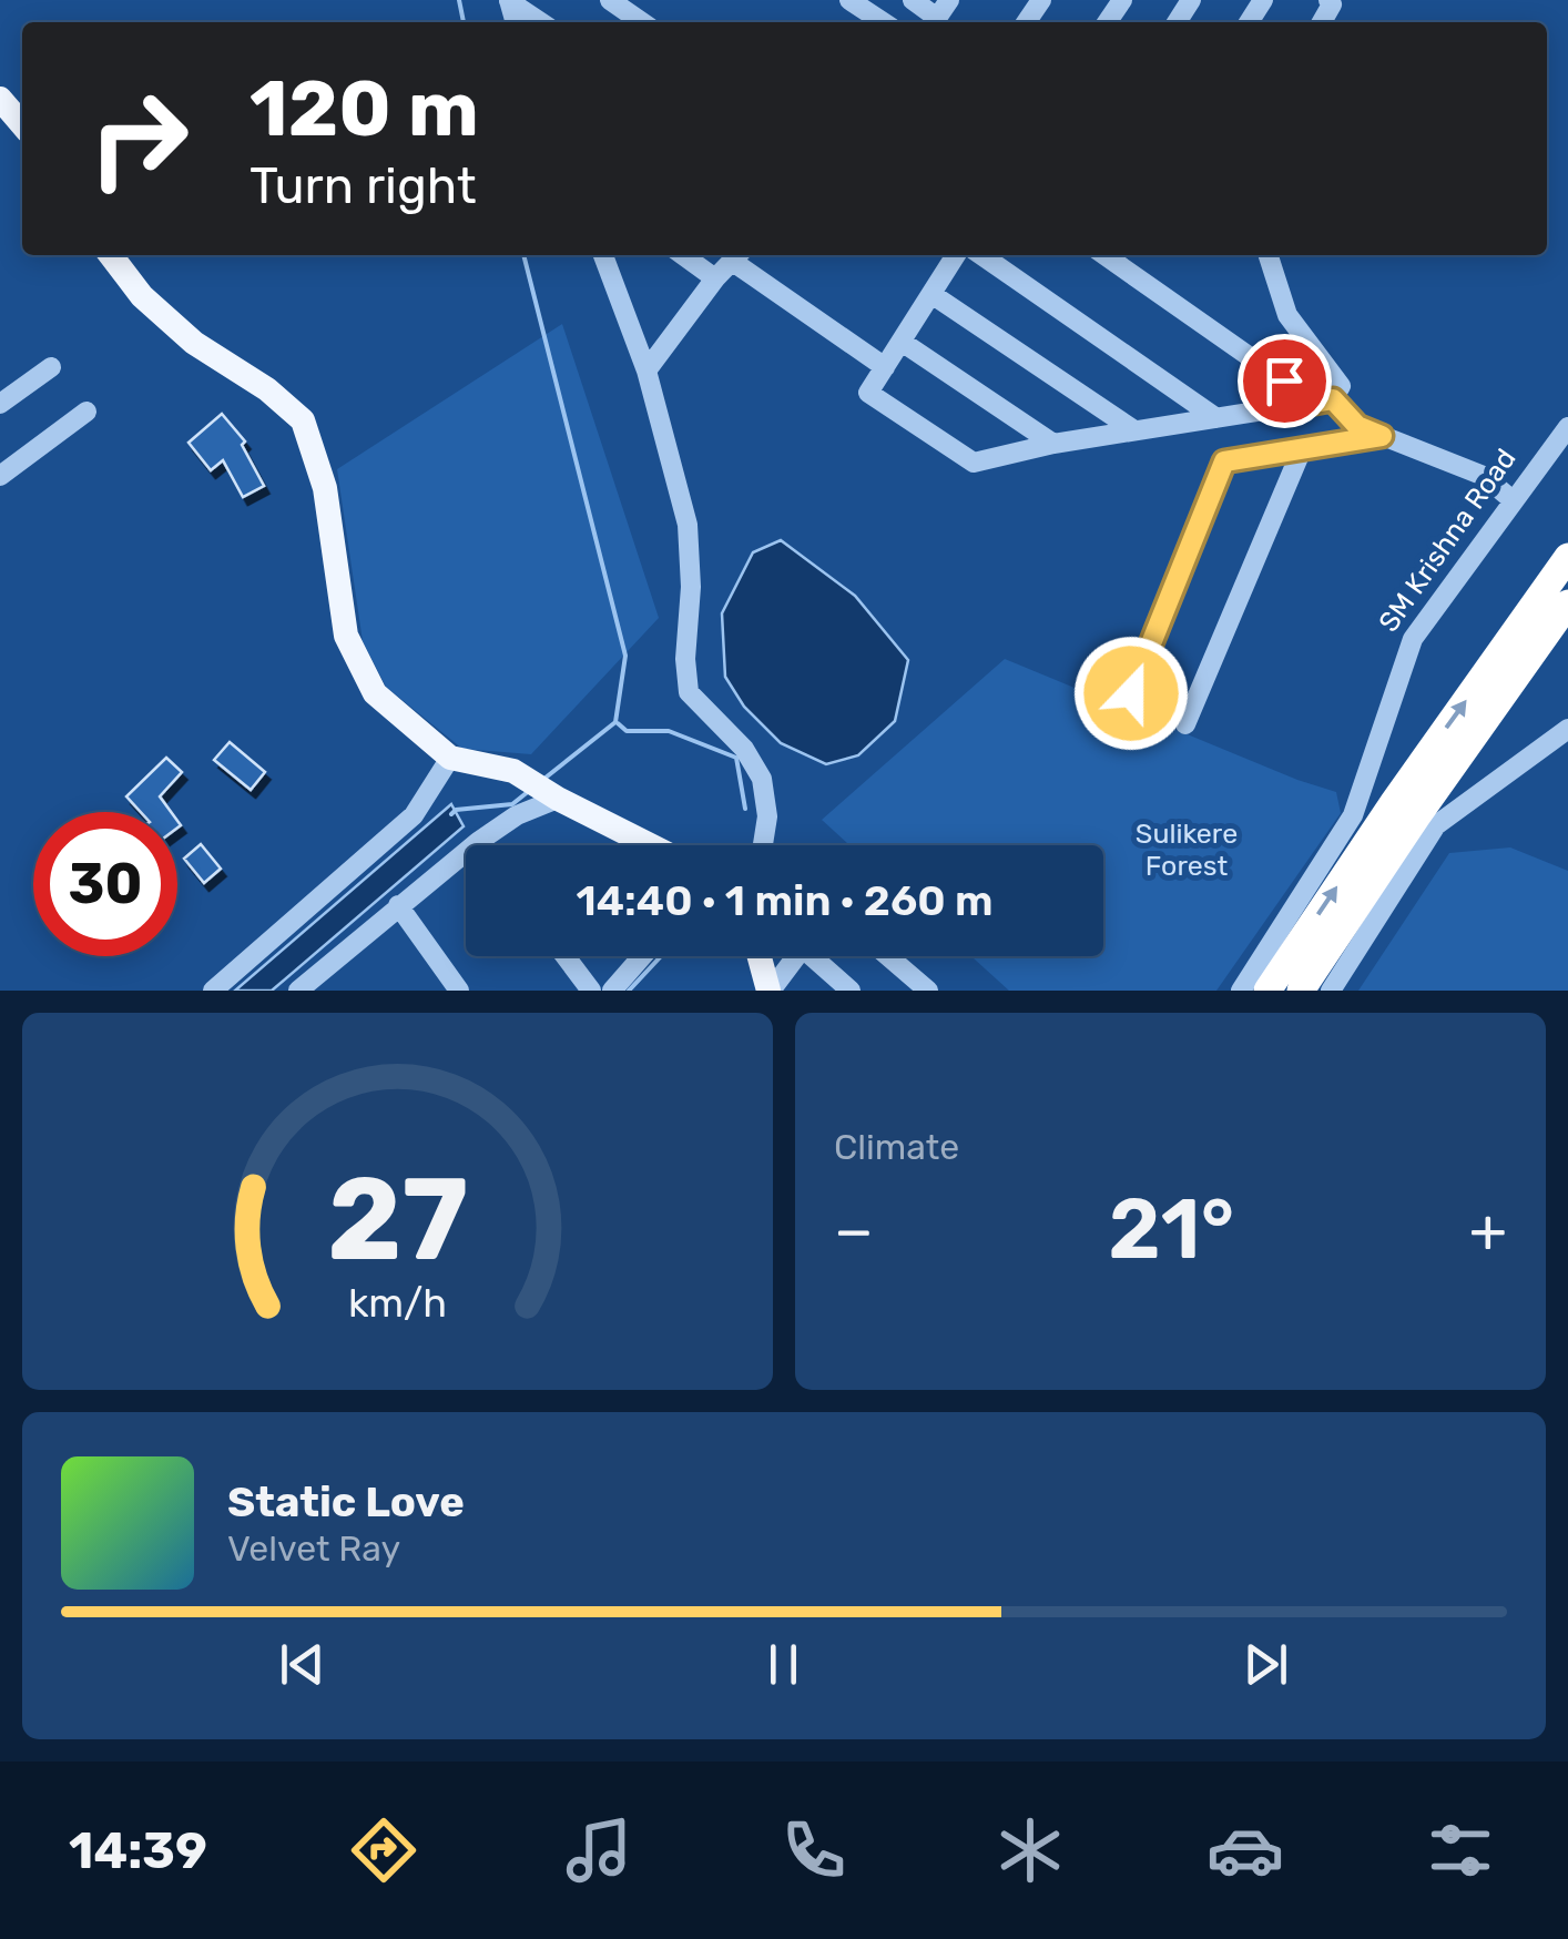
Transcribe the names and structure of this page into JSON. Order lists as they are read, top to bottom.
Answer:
{
  "streets": {
    "street": ["SM Krishna Road"]
  },
  "parks": ["Sulikere Forest"],
  "page": {
    "turn": ["120 m", "Turn right"],
    "limit": "30",
    "trip": "14:40 · 1 min · 260 m",
    "tile": "Climate",
    "heat": ["−", "21°", "+"],
    "song": ["Static Love", "Velvet Ray"],
    "tabs": "14:39",
    "gauge": ["27", "km/h"]
  }
}
